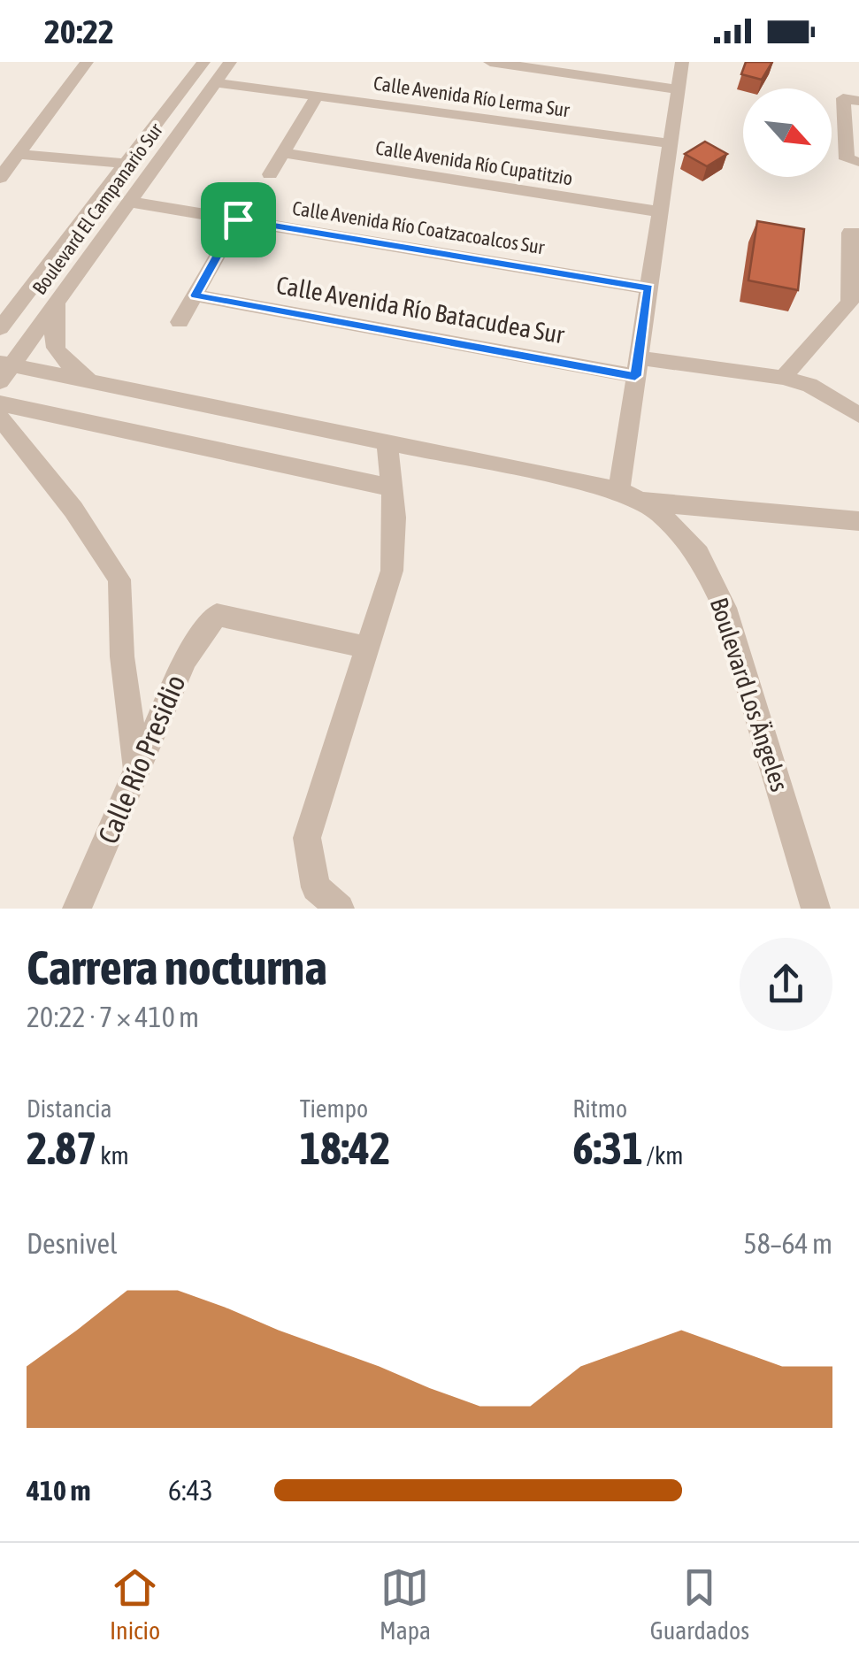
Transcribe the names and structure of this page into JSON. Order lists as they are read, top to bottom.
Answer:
{
  "streets": {
    "street": [
      "Calle Avenida Río Lerma Sur",
      "Calle Avenida Río Cupatitzio",
      "Boulevard El Campanario Sur",
      "Calle Avenida Río Coatzacoalcos Sur",
      "Calle Avenida Río Batacudea Sur",
      "Boulevard Los Ängeles",
      "Calle Río Presidio"
    ]
  },
  "crossings": [
    ["Calle Avenida Río Lerma Sur", "Boulevard El Campanario Sur"],
    ["Boulevard El Campanario Sur", "Calle Avenida Río Coatzacoalcos Sur"],
    ["Boulevard El Campanario Sur", "Boulevard Los Ängeles"]
  ],
  "north": "bottom right",
  "page": {
    "status": "20:22",
    "heading": ["Carrera nocturna", "20:22 · 7 × 410 m"],
    "stats": [
      ["Distancia", "2.87 km"],
      ["Tiempo", "18:42"],
      ["Ritmo", "6:31 /km"]
    ],
    "chart": ["Desnivel", "58–64 m"],
    "list": [
      {
        "name": "410 m",
        "note": "6:43"
      }
    ],
    "tabs": ["Inicio", "Mapa", "Guardados"]
  }
}
